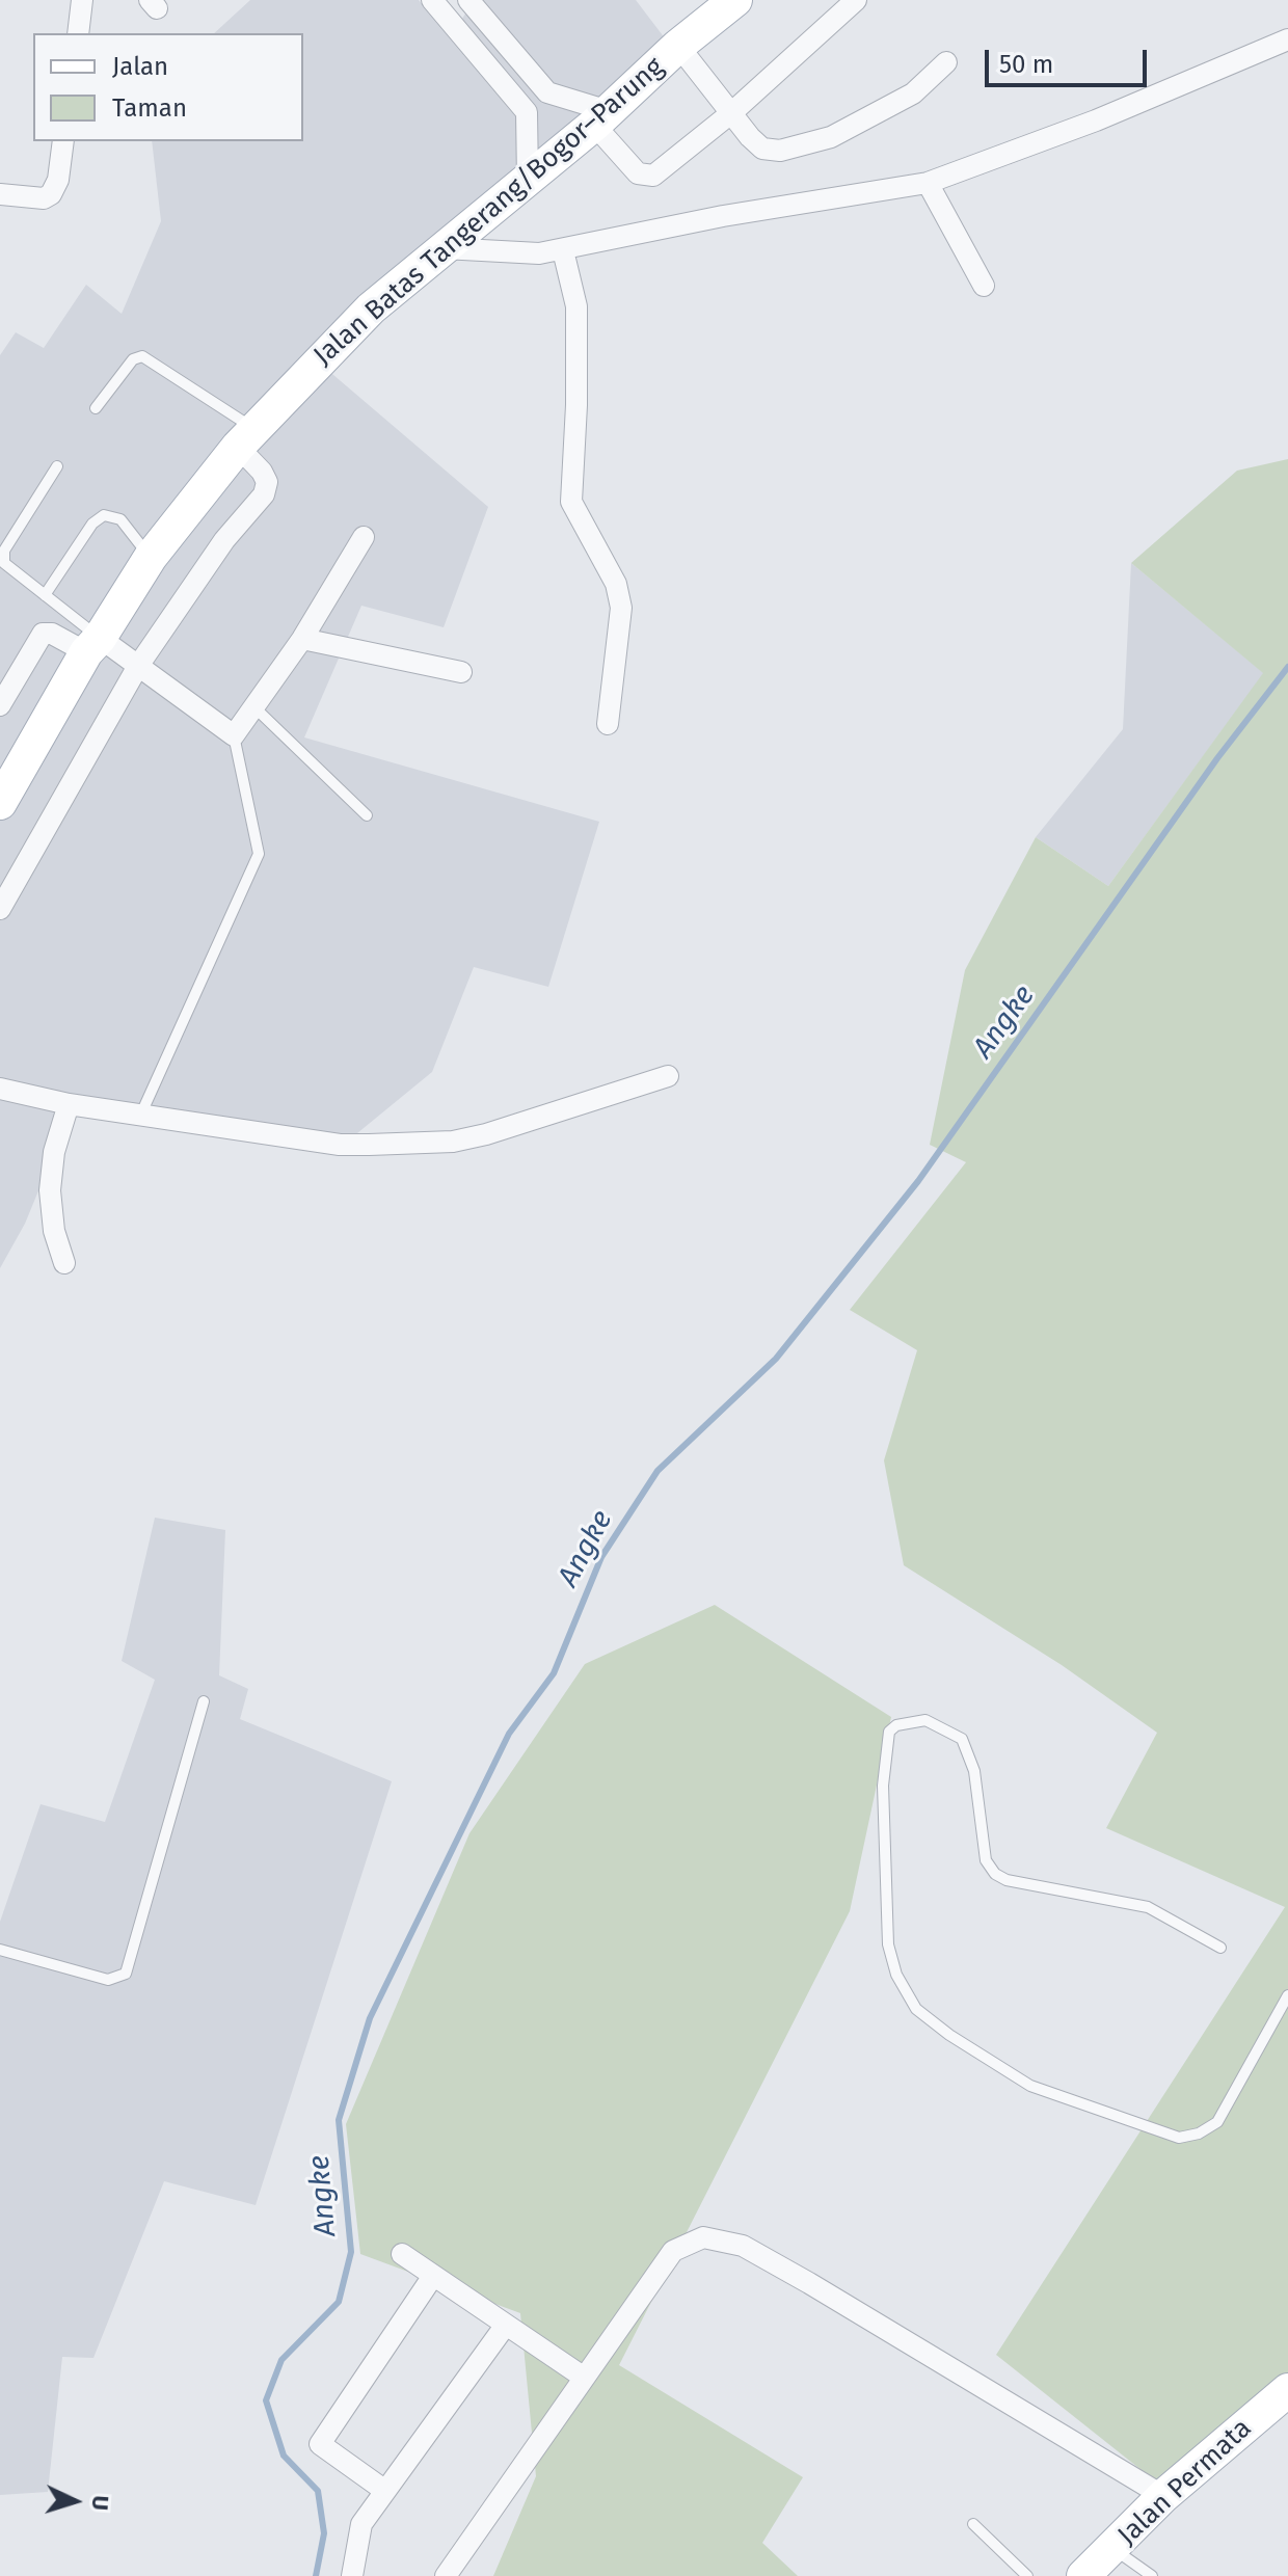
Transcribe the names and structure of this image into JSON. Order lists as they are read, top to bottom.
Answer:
{
  "streets": {
    "main road": ["Jalan Batas Tangerang/Bogor–Parung", "Jalan Permata"]
  },
  "water": ["Angke"],
  "legend": ["Jalan", "Taman"],
  "scale_bar": "50 m",
  "north": "right"
}
